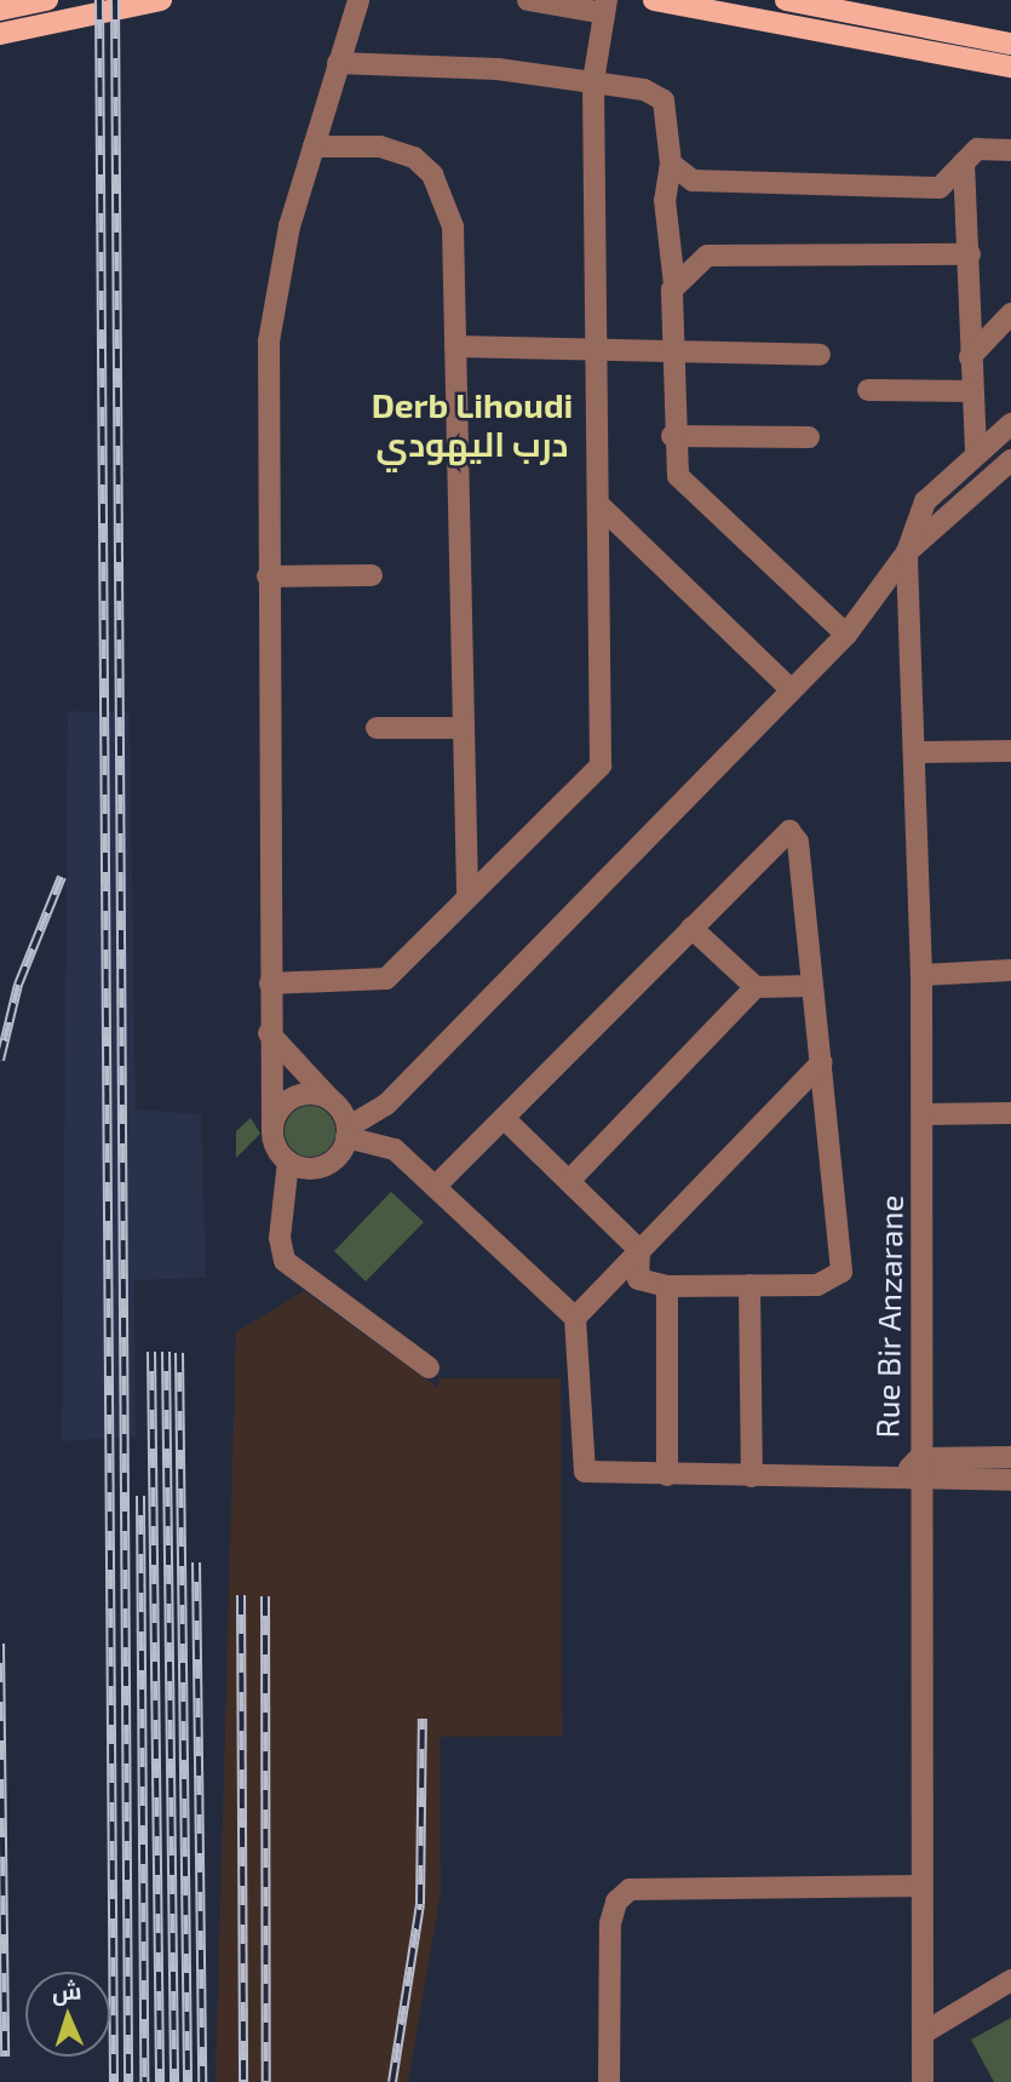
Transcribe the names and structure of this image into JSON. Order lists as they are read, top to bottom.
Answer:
{
  "streets": {
    "street": ["Rue Bir Anzarane"]
  },
  "districts": ["Derb Lihoudi درب اليهودي"],
  "north": "top"
}
